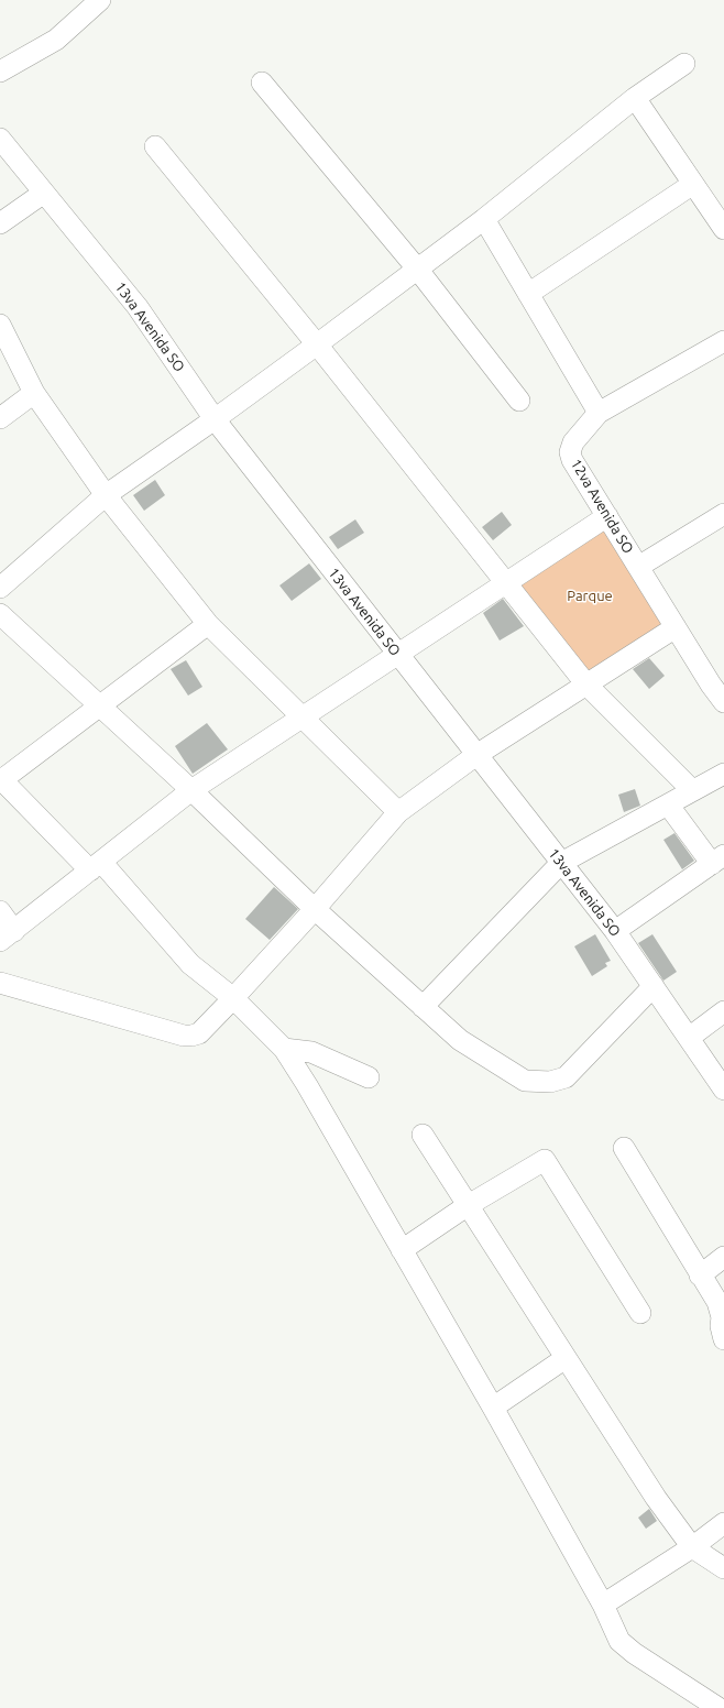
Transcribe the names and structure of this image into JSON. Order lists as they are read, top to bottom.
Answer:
{
  "streets": {
    "street": ["13va Avenida SO", "12va Avenida SO"]
  },
  "parks": ["Parque"]
}
